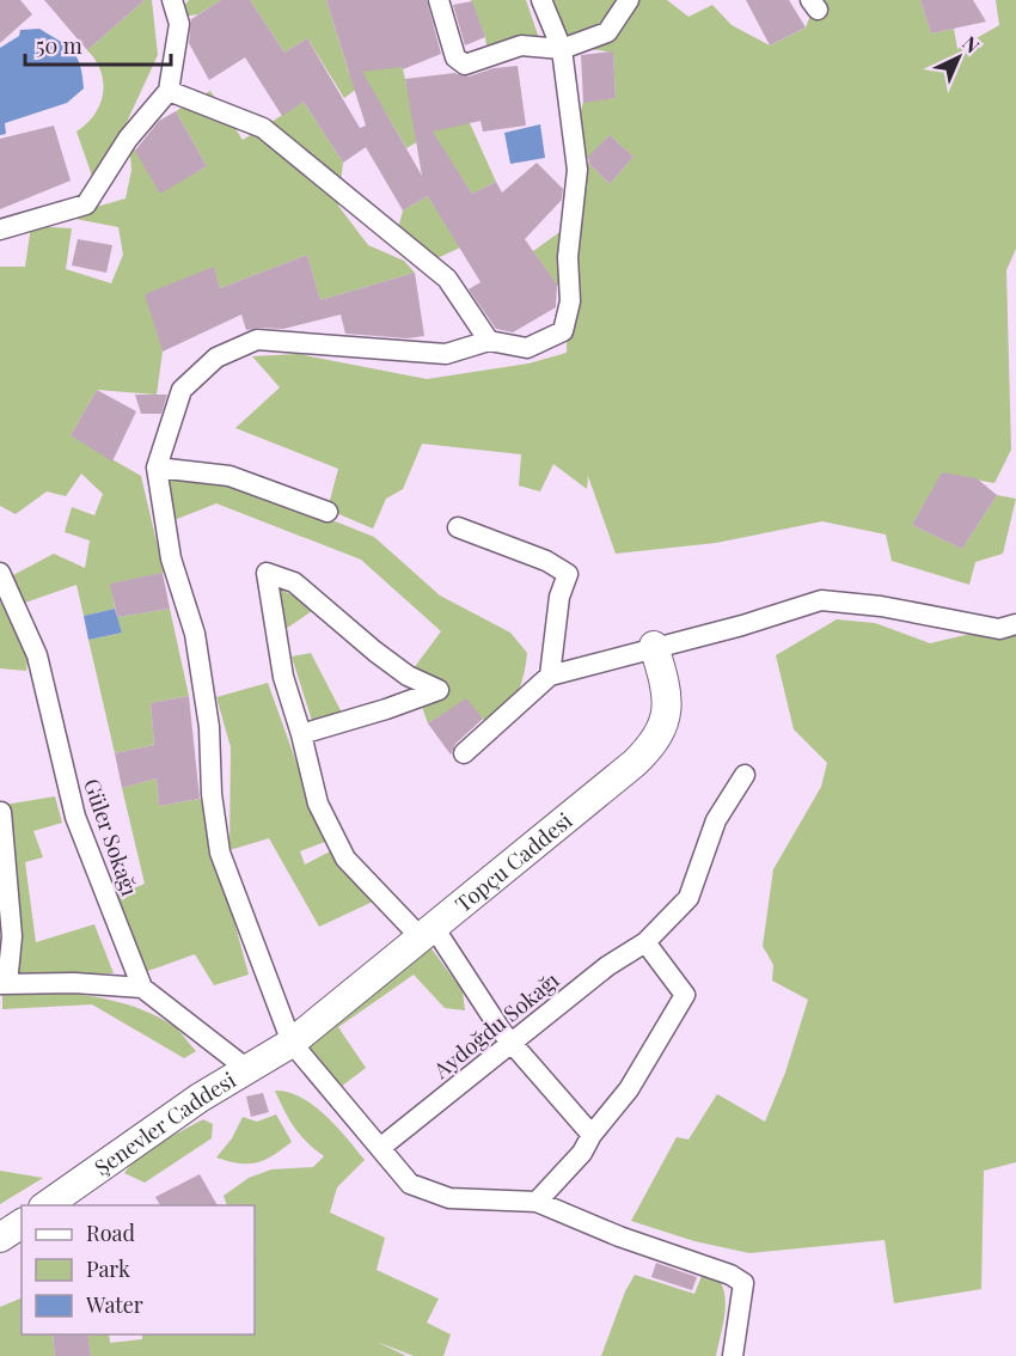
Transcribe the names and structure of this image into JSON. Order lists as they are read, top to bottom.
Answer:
{
  "streets": {
    "street": [
      "Güler Sokağı",
      "Topçu Caddesi",
      "Aydoğdu Sokağı",
      "Şenevler Caddesi"
    ]
  },
  "crossings": [
    ["Topçu Caddesi", "Şenevler Caddesi"]
  ],
  "legend": ["Road", "Park", "Water"],
  "scale_bar": "50 m",
  "north": "top right"
}
